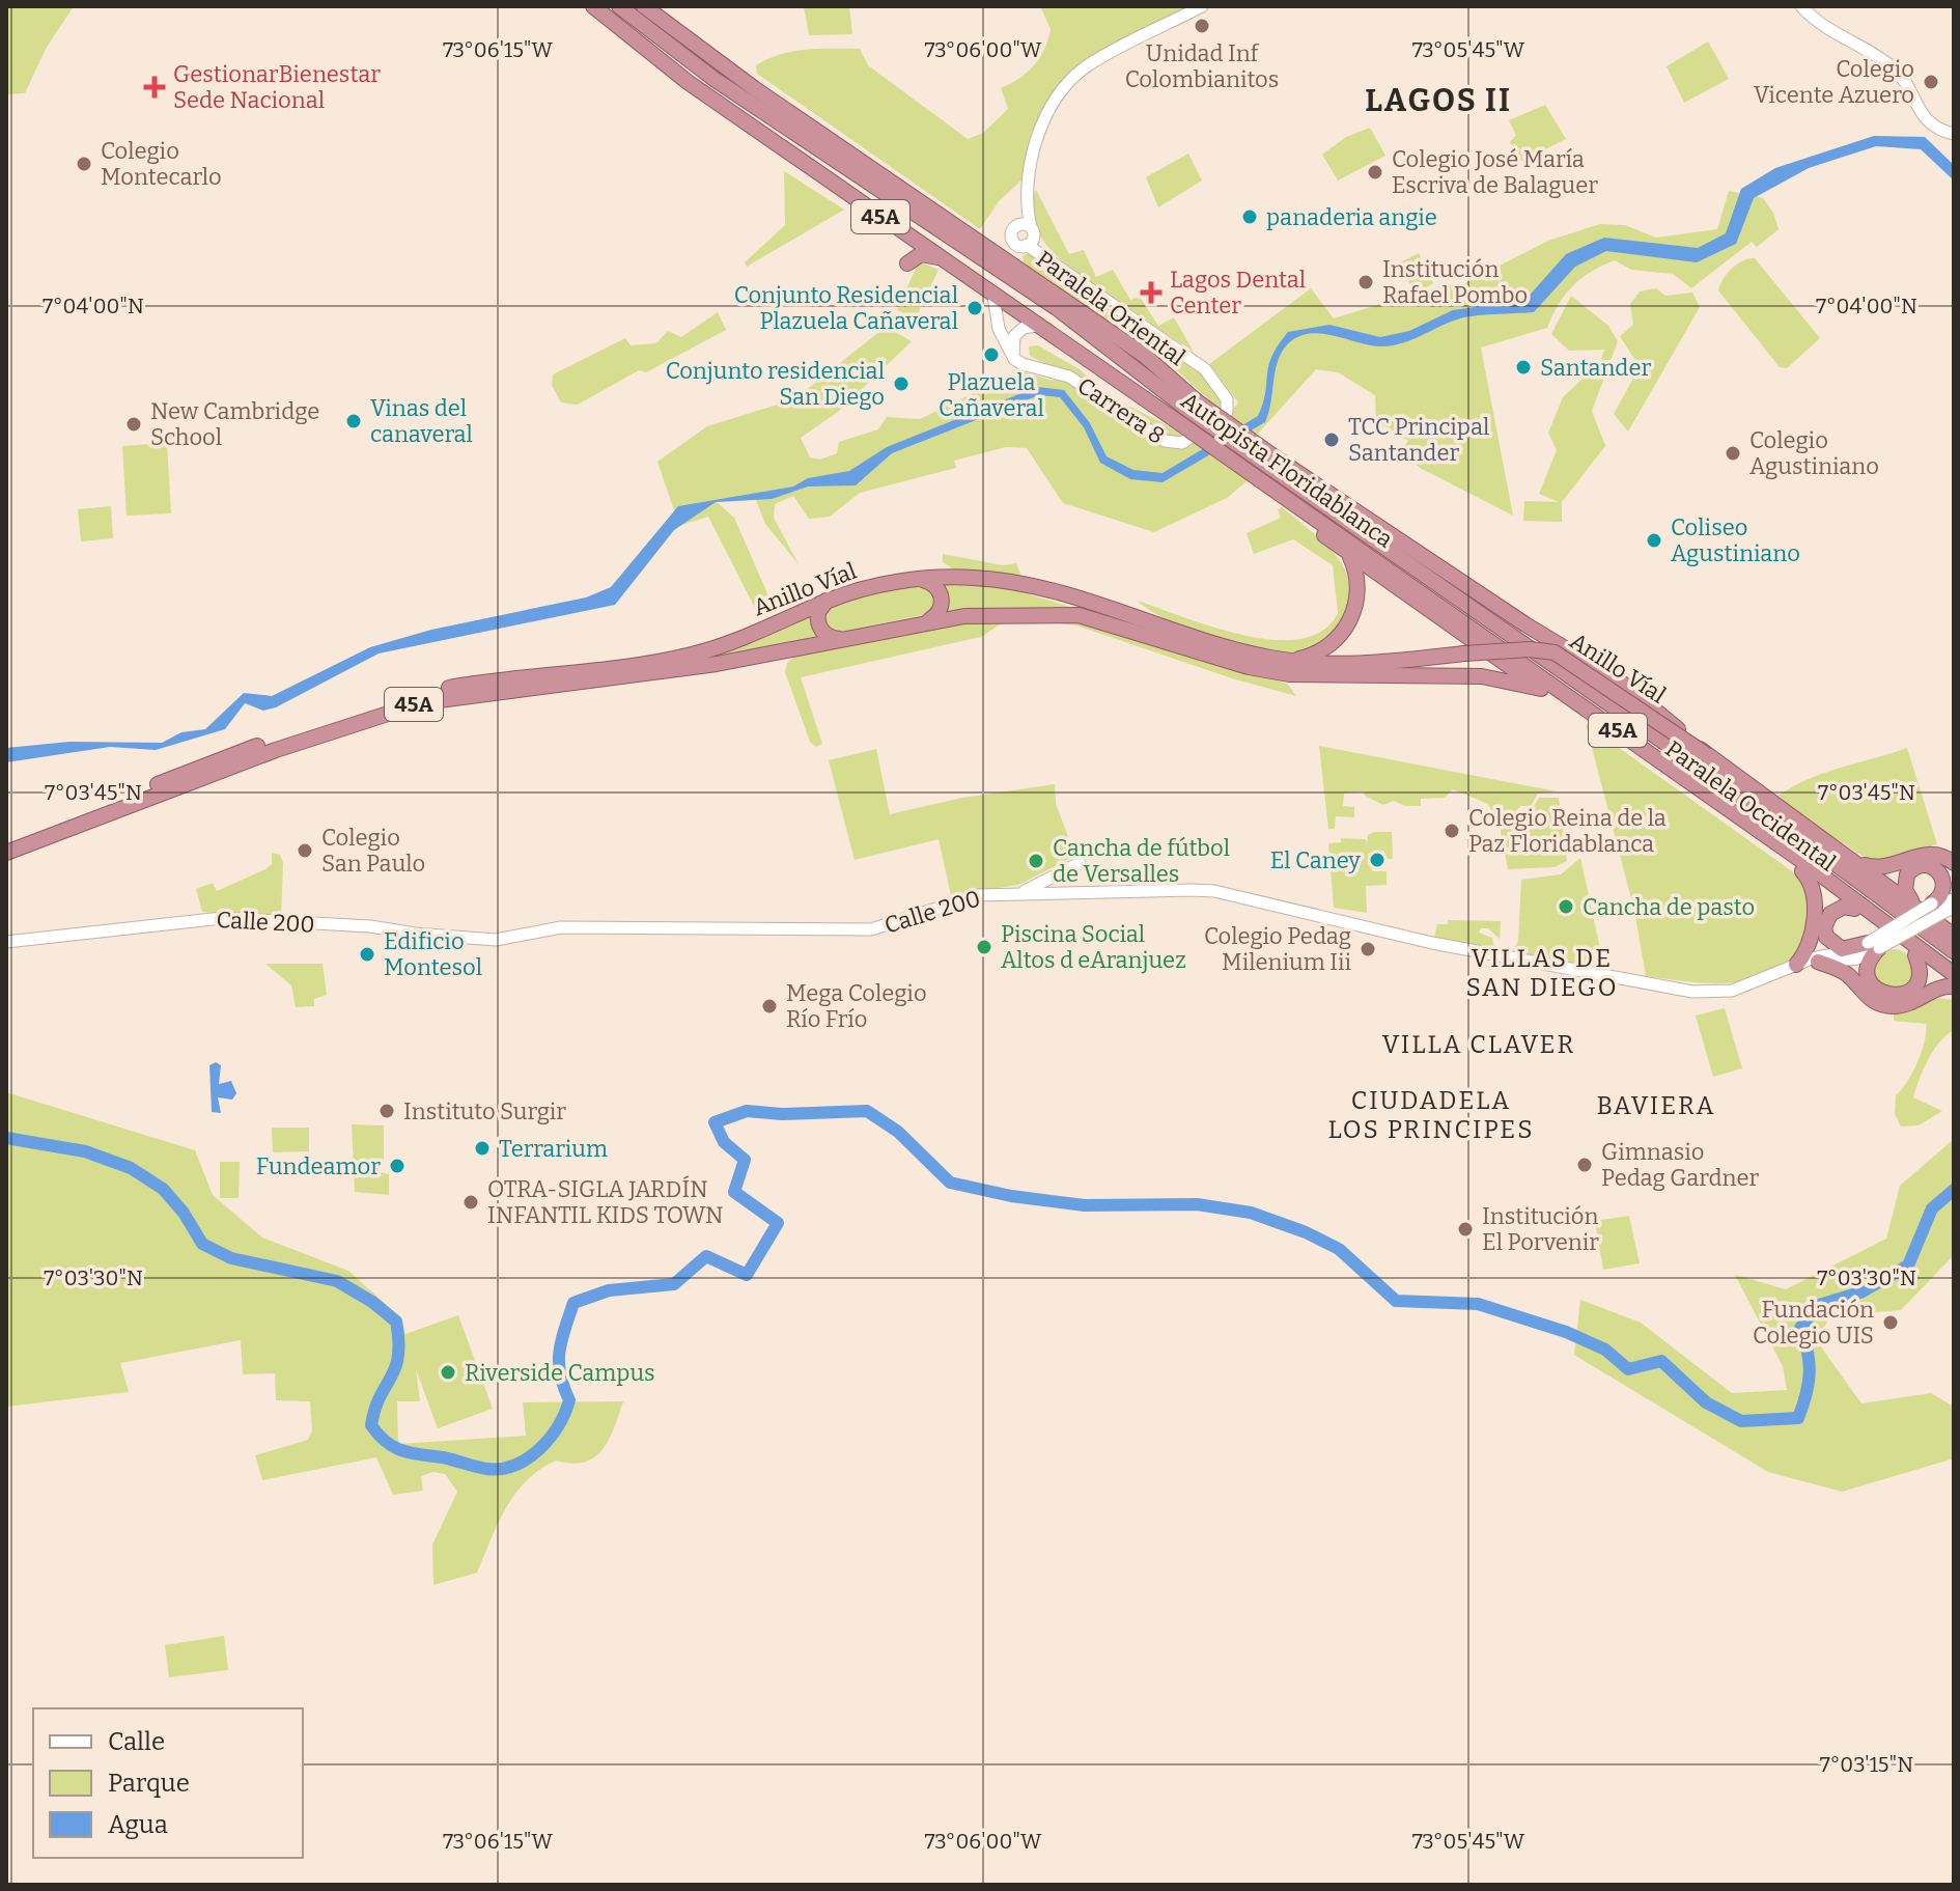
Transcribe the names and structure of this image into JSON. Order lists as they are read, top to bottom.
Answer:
{
  "streets": {
    "highway": [
      "45A",
      "Paralela Oriental",
      "Autopista Floridablanca",
      "Anillo Víal",
      "Paralela Occidental"
    ],
    "main road": ["Carrera 8", "Calle 200"]
  },
  "crossings": [
    ["45A", "Anillo Víal"],
    ["45A", "Paralela Occidental"],
    ["Paralela Oriental", "Autopista Floridablanca"],
    ["Autopista Floridablanca", "Paralela Occidental"]
  ],
  "districts": [
    "LAGOS II",
    "VILLAS DE SAN DIEGO",
    "VILLA CLAVER",
    "CIUDADELA LOS PRINCIPES",
    "BAVIERA"
  ],
  "places": {
    "other": [
      "Unidad Inf Colombianitos",
      "Colegio Vicente Azuero",
      "Colegio Montecarlo",
      "Colegio José María Escriva de Balaguer",
      "panaderia angie",
      "Institución Rafael Pombo",
      "Conjunto Residencial Plazuela Cañaveral",
      "Plazuela Cañaveral",
      "Santander",
      "Conjunto residencial San Diego",
      "Vinas del canaveral",
      "New Cambridge School",
      "TCC Principal Santander",
      "Colegio Agustiniano",
      "Coliseo Agustiniano",
      "Colegio Reina de la Paz Floridablanca",
      "Colegio San Paulo",
      "El Caney",
      "Cancha de fútbol de Versalles",
      "Cancha de pasto",
      "Piscina Social Altos d eAranjuez",
      "Colegio Pedag Milenium Iii",
      "Edificio Montesol",
      "Mega Colegio Río Frío",
      "Instituto Surgir",
      "Terrarium",
      "Gimnasio Pedag Gardner",
      "Fundeamor",
      "OTRA-SIGLA JARDÍN INFANTIL KIDS TOWN",
      "Institución El Porvenir",
      "Fundación Colegio UIS",
      "Riverside Campus"
    ],
    "health": ["GestionarBienestar Sede Nacional", "Lagos Dental Center"]
  },
  "legend": ["Calle", "Parque", "Agua"],
  "coordinates": [
    "73°06'15\"W",
    "73°06'00\"W",
    "73°05'45\"W",
    "7°04'00\"N",
    "7°03'45\"N",
    "7°03'30\"N",
    "7°03'15\"N"
  ]
}
